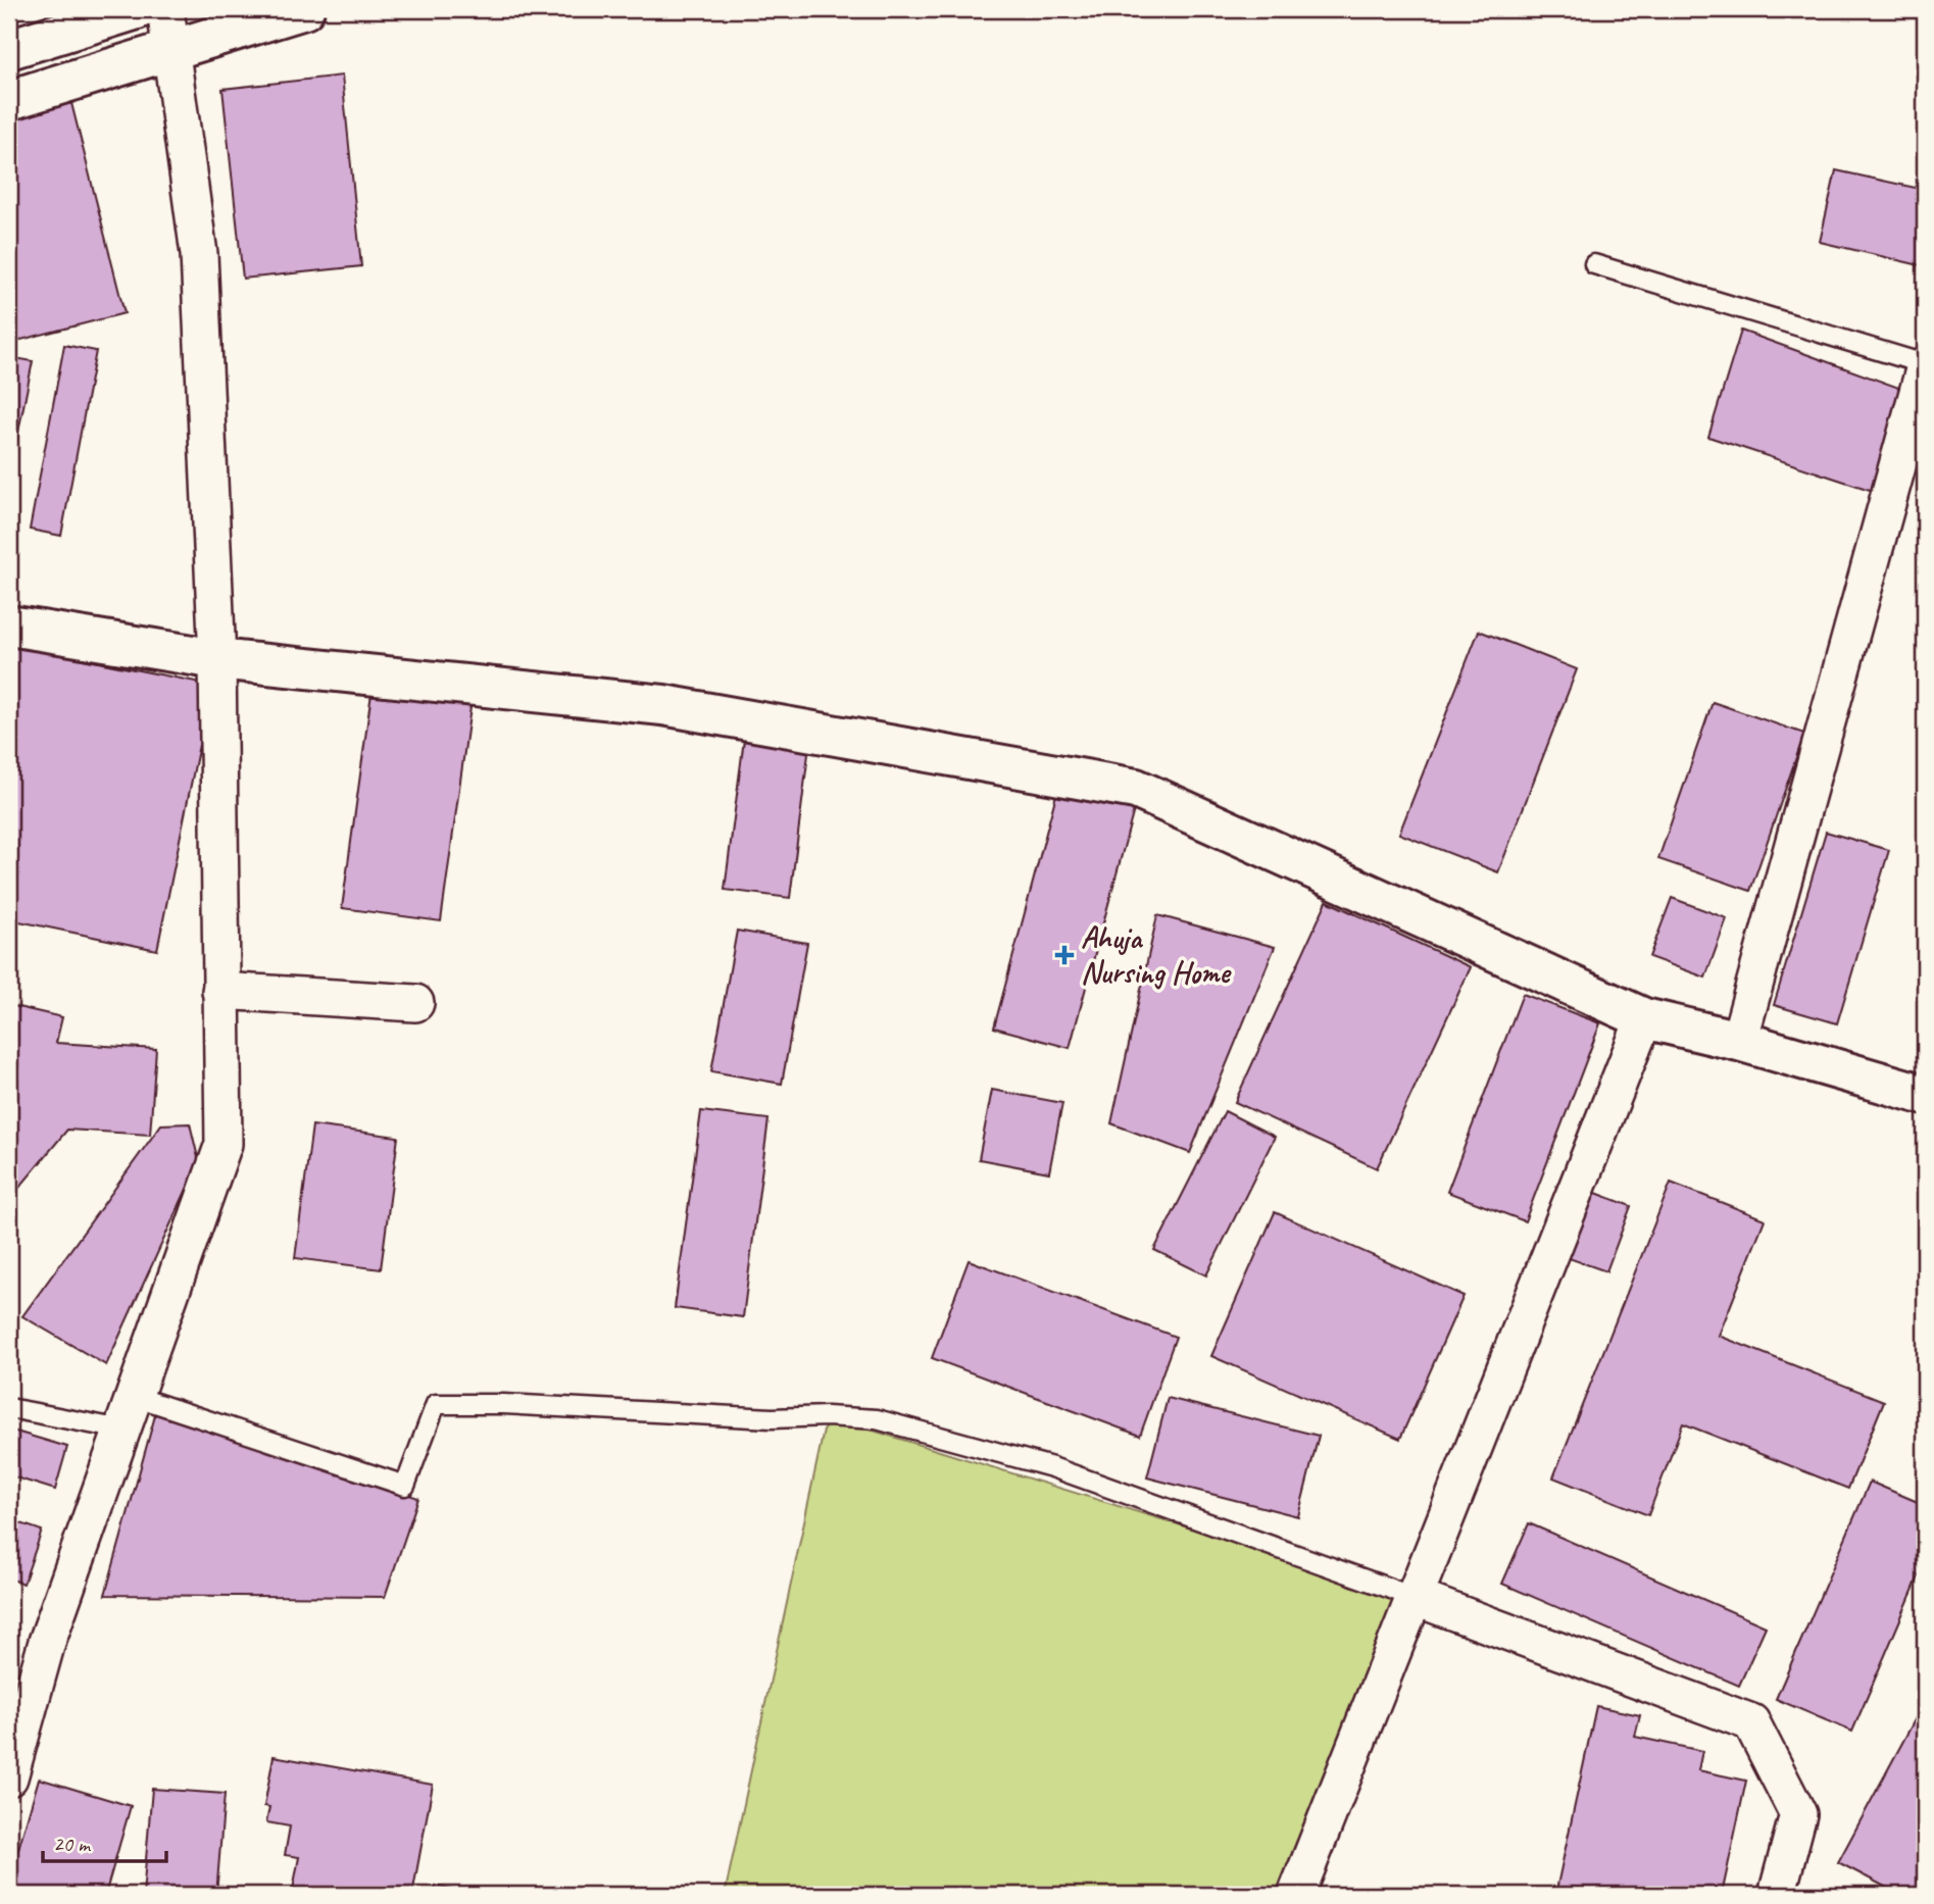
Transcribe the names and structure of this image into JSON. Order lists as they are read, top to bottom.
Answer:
{
  "places": {
    "health": ["Ahuja Nursing Home"]
  },
  "scale_bar": "20 m"
}
